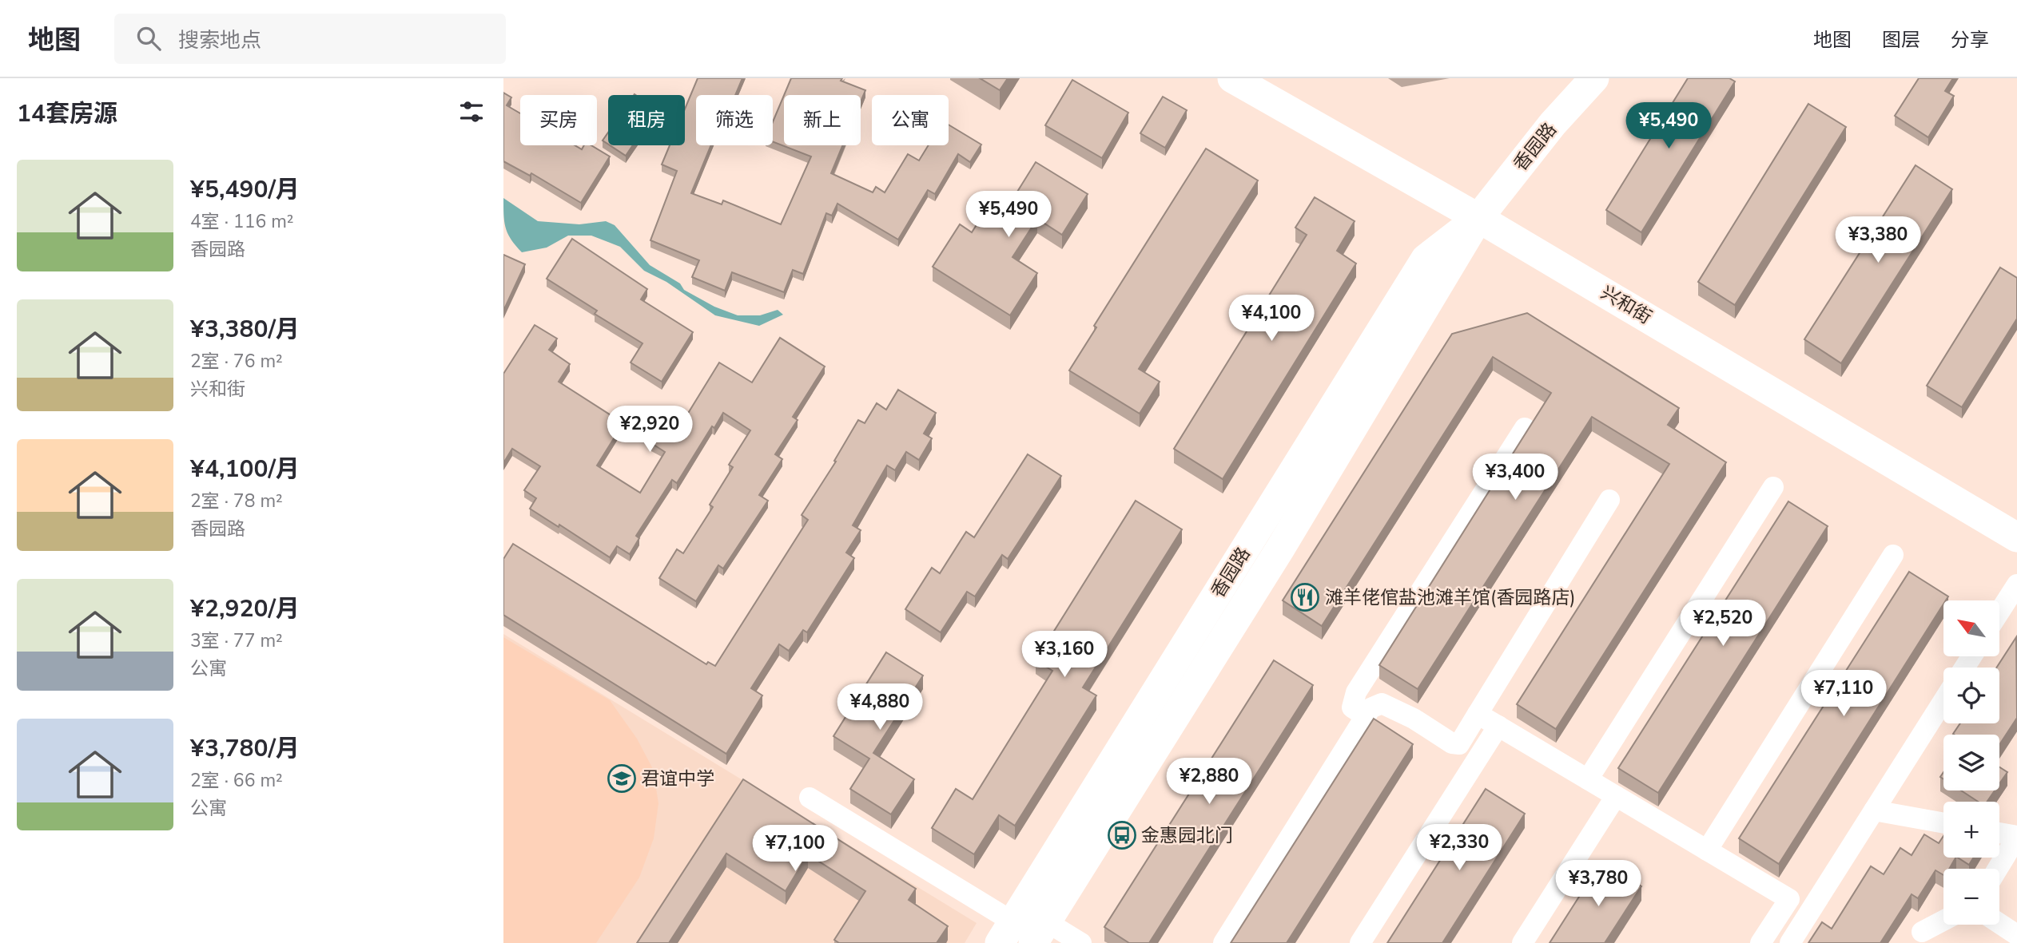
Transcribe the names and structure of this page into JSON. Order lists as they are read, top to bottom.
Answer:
{
  "streets": {
    "street": ["香园路", "兴和街"]
  },
  "crossings": [
    ["香园路", "兴和街"]
  ],
  "places": {
    "restaurant": ["滩羊佬倌盐池滩羊馆(香园路店)"],
    "school or university": ["君谊中学"],
    "bus stop": ["金惠园北门"]
  },
  "north": "top left",
  "page": {
    "header": "地图",
    "search": "搜索地点",
    "nav": ["地图", "图层", "分享"],
    "heading": "14套房源",
    "chip": [
      "买房",
      "租房",
      "筛选",
      "新上",
      "公寓"
    ],
    "price": [
      "¥5,490",
      "¥5,490",
      "¥3,380",
      "¥4,100",
      "¥2,920",
      "¥3,400",
      "¥2,520",
      "¥3,160",
      "¥7,110",
      "¥4,880",
      "¥2,880",
      "¥2,330",
      "¥7,100",
      "¥3,780"
    ],
    "list": [
      {
        "name": "¥5,490/月",
        "note": "4室 · 116 m² · 香园路"
      },
      {
        "name": "¥3,380/月",
        "note": "2室 · 76 m² · 兴和街"
      },
      {
        "name": "¥4,100/月",
        "note": "2室 · 78 m² · 香园路"
      },
      {
        "name": "¥2,920/月",
        "note": "3室 · 77 m² · 公寓"
      },
      {
        "name": "¥3,780/月",
        "note": "2室 · 66 m² · 公寓"
      }
    ],
    "map_buttons": ["+", "−"]
  }
}
